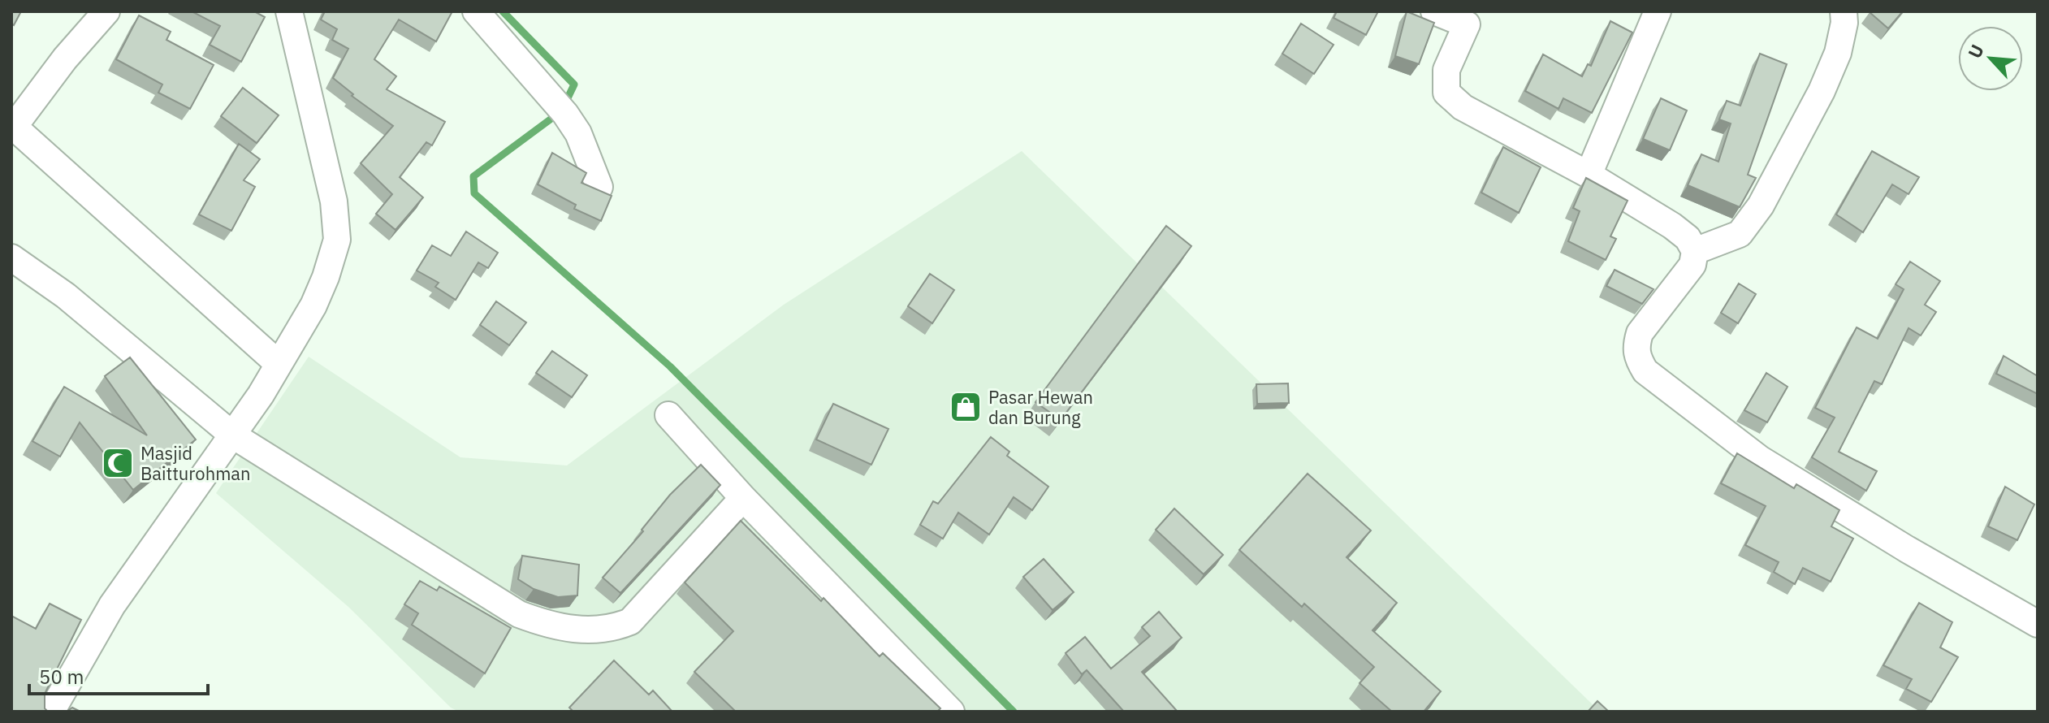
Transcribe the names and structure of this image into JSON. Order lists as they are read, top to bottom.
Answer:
{
  "places": {
    "shop": ["Pasar Hewan dan Burung"],
    "mosque": ["Masjid Baitturohman"]
  },
  "scale_bar": "50 m",
  "north": "top left"
}
